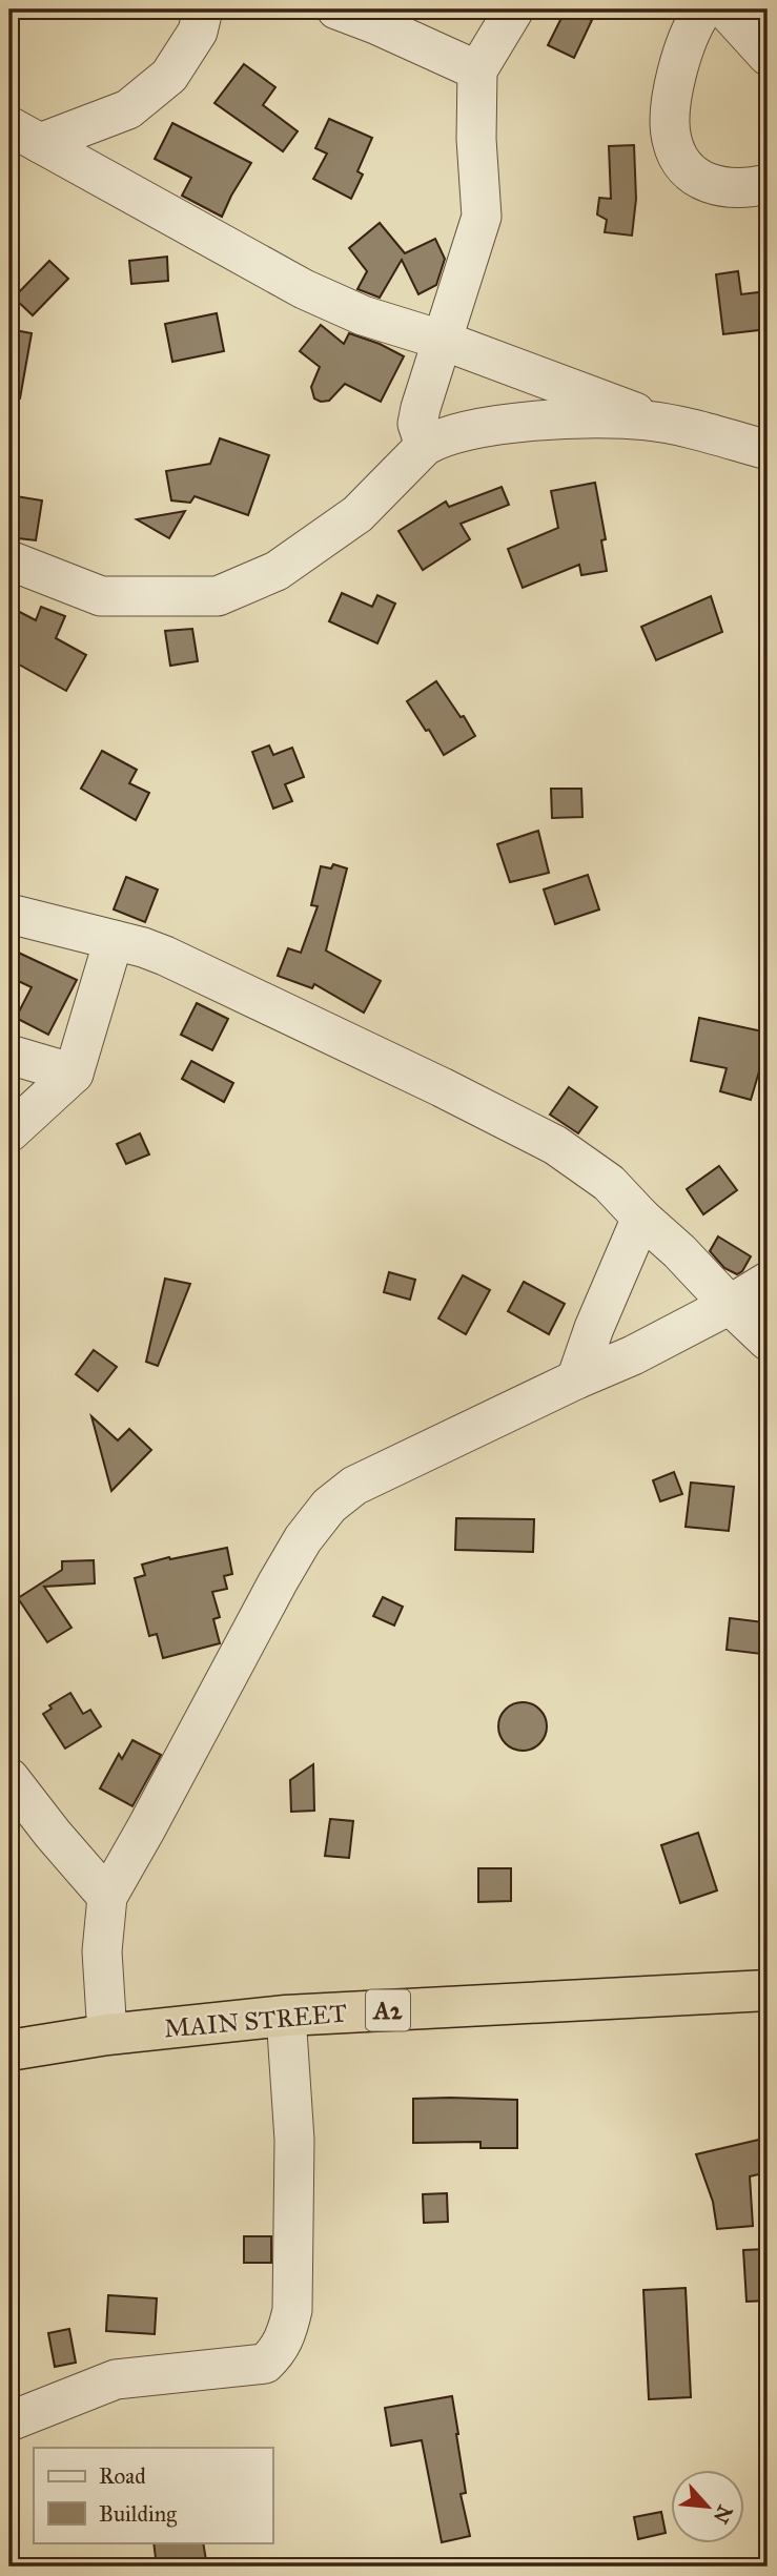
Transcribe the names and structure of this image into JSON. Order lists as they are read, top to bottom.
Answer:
{
  "streets": {
    "highway": ["A2", "MAIN STREET"]
  },
  "legend": ["Road", "Building"],
  "north": "bottom right"
}
